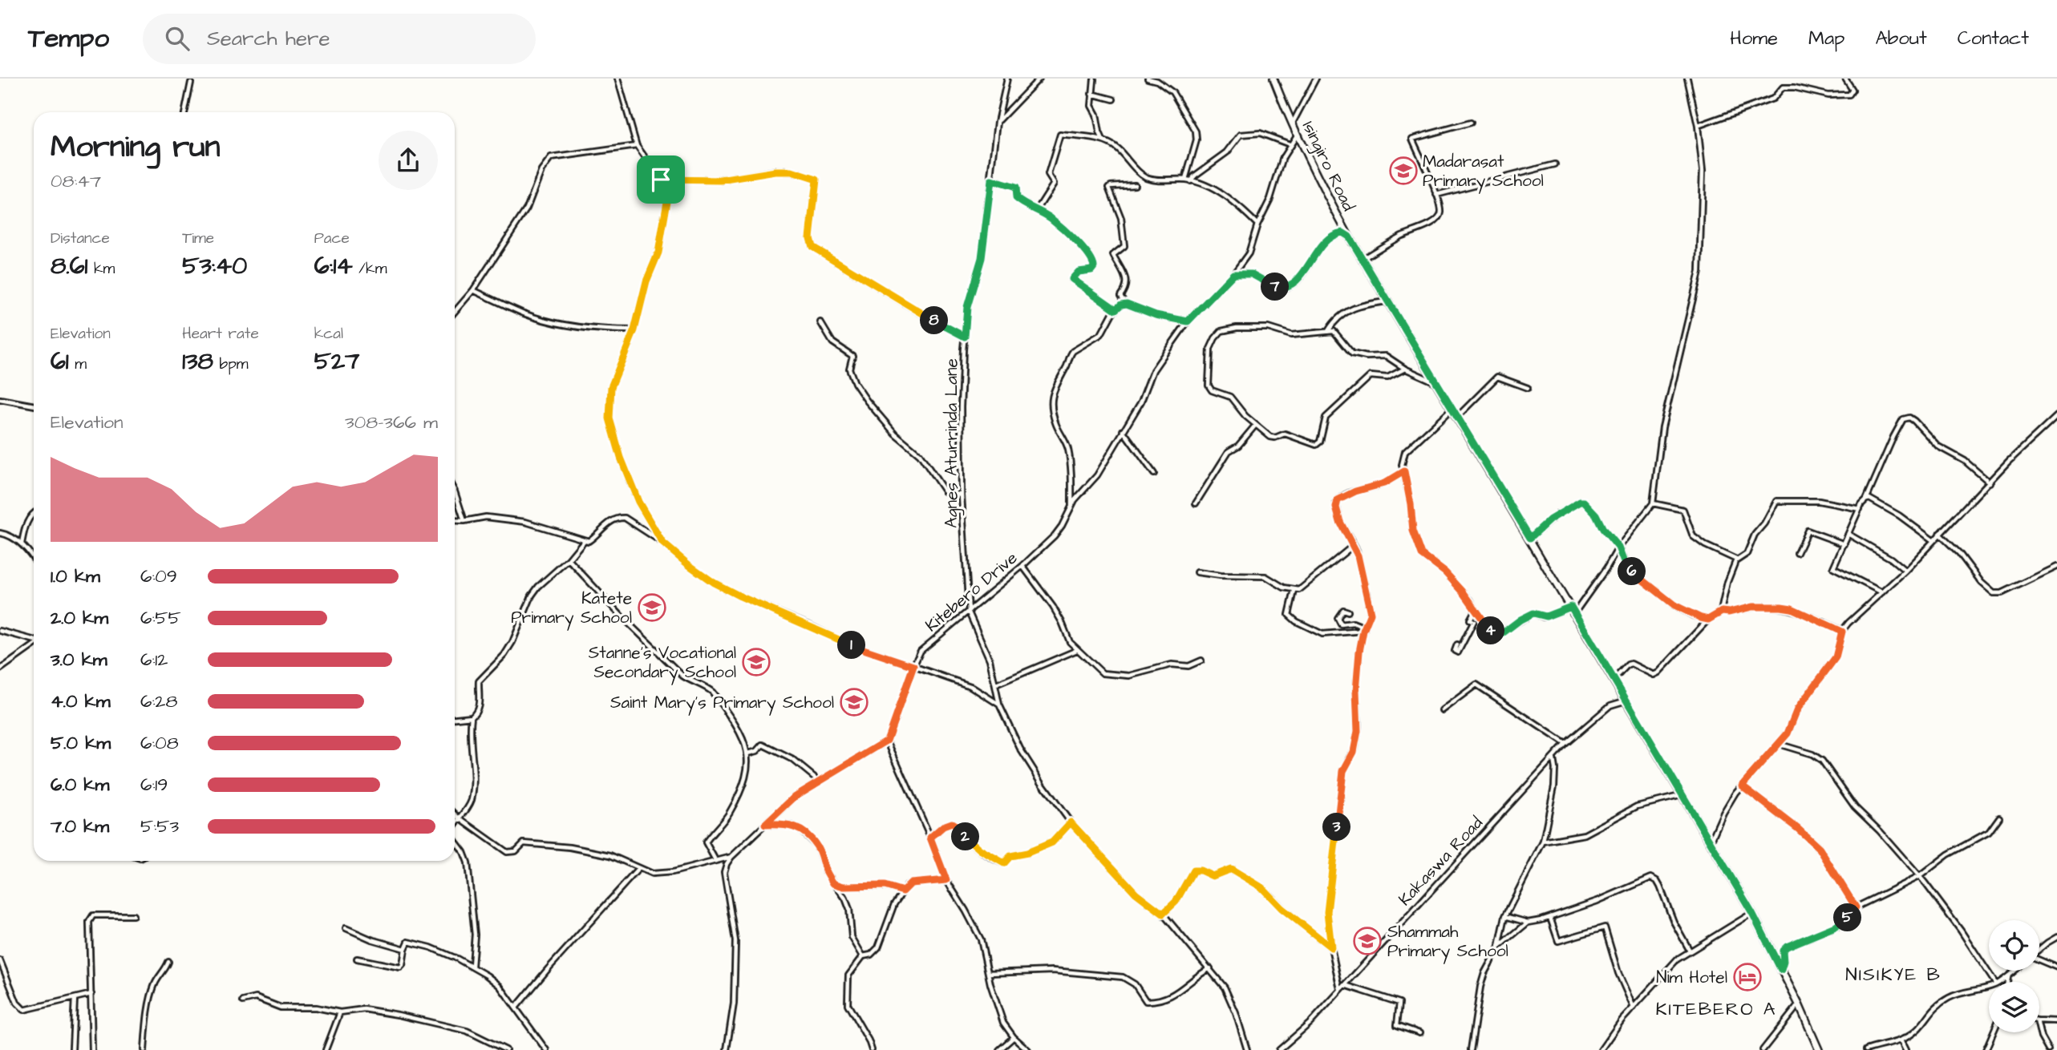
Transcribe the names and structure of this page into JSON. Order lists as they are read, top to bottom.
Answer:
{
  "streets": {
    "main road": ["Isingiro Road"],
    "street": ["Agnes Aturrinda Lane", "Kitebero Drive", "Kakaswa Road"]
  },
  "crossings": [
    ["Isingiro Road", "Kitebero Drive"],
    ["Isingiro Road", "Kakaswa Road"],
    ["Agnes Aturrinda Lane", "Kitebero Drive"]
  ],
  "districts": ["NISIKYE B", "KITEBERO A"],
  "places": {
    "school or university": [
      "Madarasat Primary School",
      "Katete Primary School",
      "Stanne's Vocational Secondary School",
      "Saint Mary's Primary School",
      "Shammah Primary School"
    ],
    "hotel": ["Nim Hotel"]
  },
  "page": {
    "header": "Tempo",
    "search": "Search here",
    "nav": [
      "Home",
      "Map",
      "About",
      "Contact"
    ],
    "heading": ["Morning run", "08:47"],
    "stats": [
      ["Distance", "8.61 km"],
      ["Time", "53:40"],
      ["Pace", "6:14 /km"],
      ["Elevation", "61 m"],
      ["Heart rate", "138 bpm"],
      ["kcal", "527"]
    ],
    "pins": [
      "7",
      "8",
      "6",
      "4",
      "1",
      "3",
      "2",
      "5"
    ],
    "chart": ["Elevation", "308–366 m"],
    "list": [
      {
        "name": "1.0 km",
        "note": "6:09"
      },
      {
        "name": "2.0 km",
        "note": "6:55"
      },
      {
        "name": "3.0 km",
        "note": "6:12"
      },
      {
        "name": "4.0 km",
        "note": "6:28"
      },
      {
        "name": "5.0 km",
        "note": "6:08"
      },
      {
        "name": "6.0 km",
        "note": "6:19"
      },
      {
        "name": "7.0 km",
        "note": "5:53"
      }
    ]
  }
}
